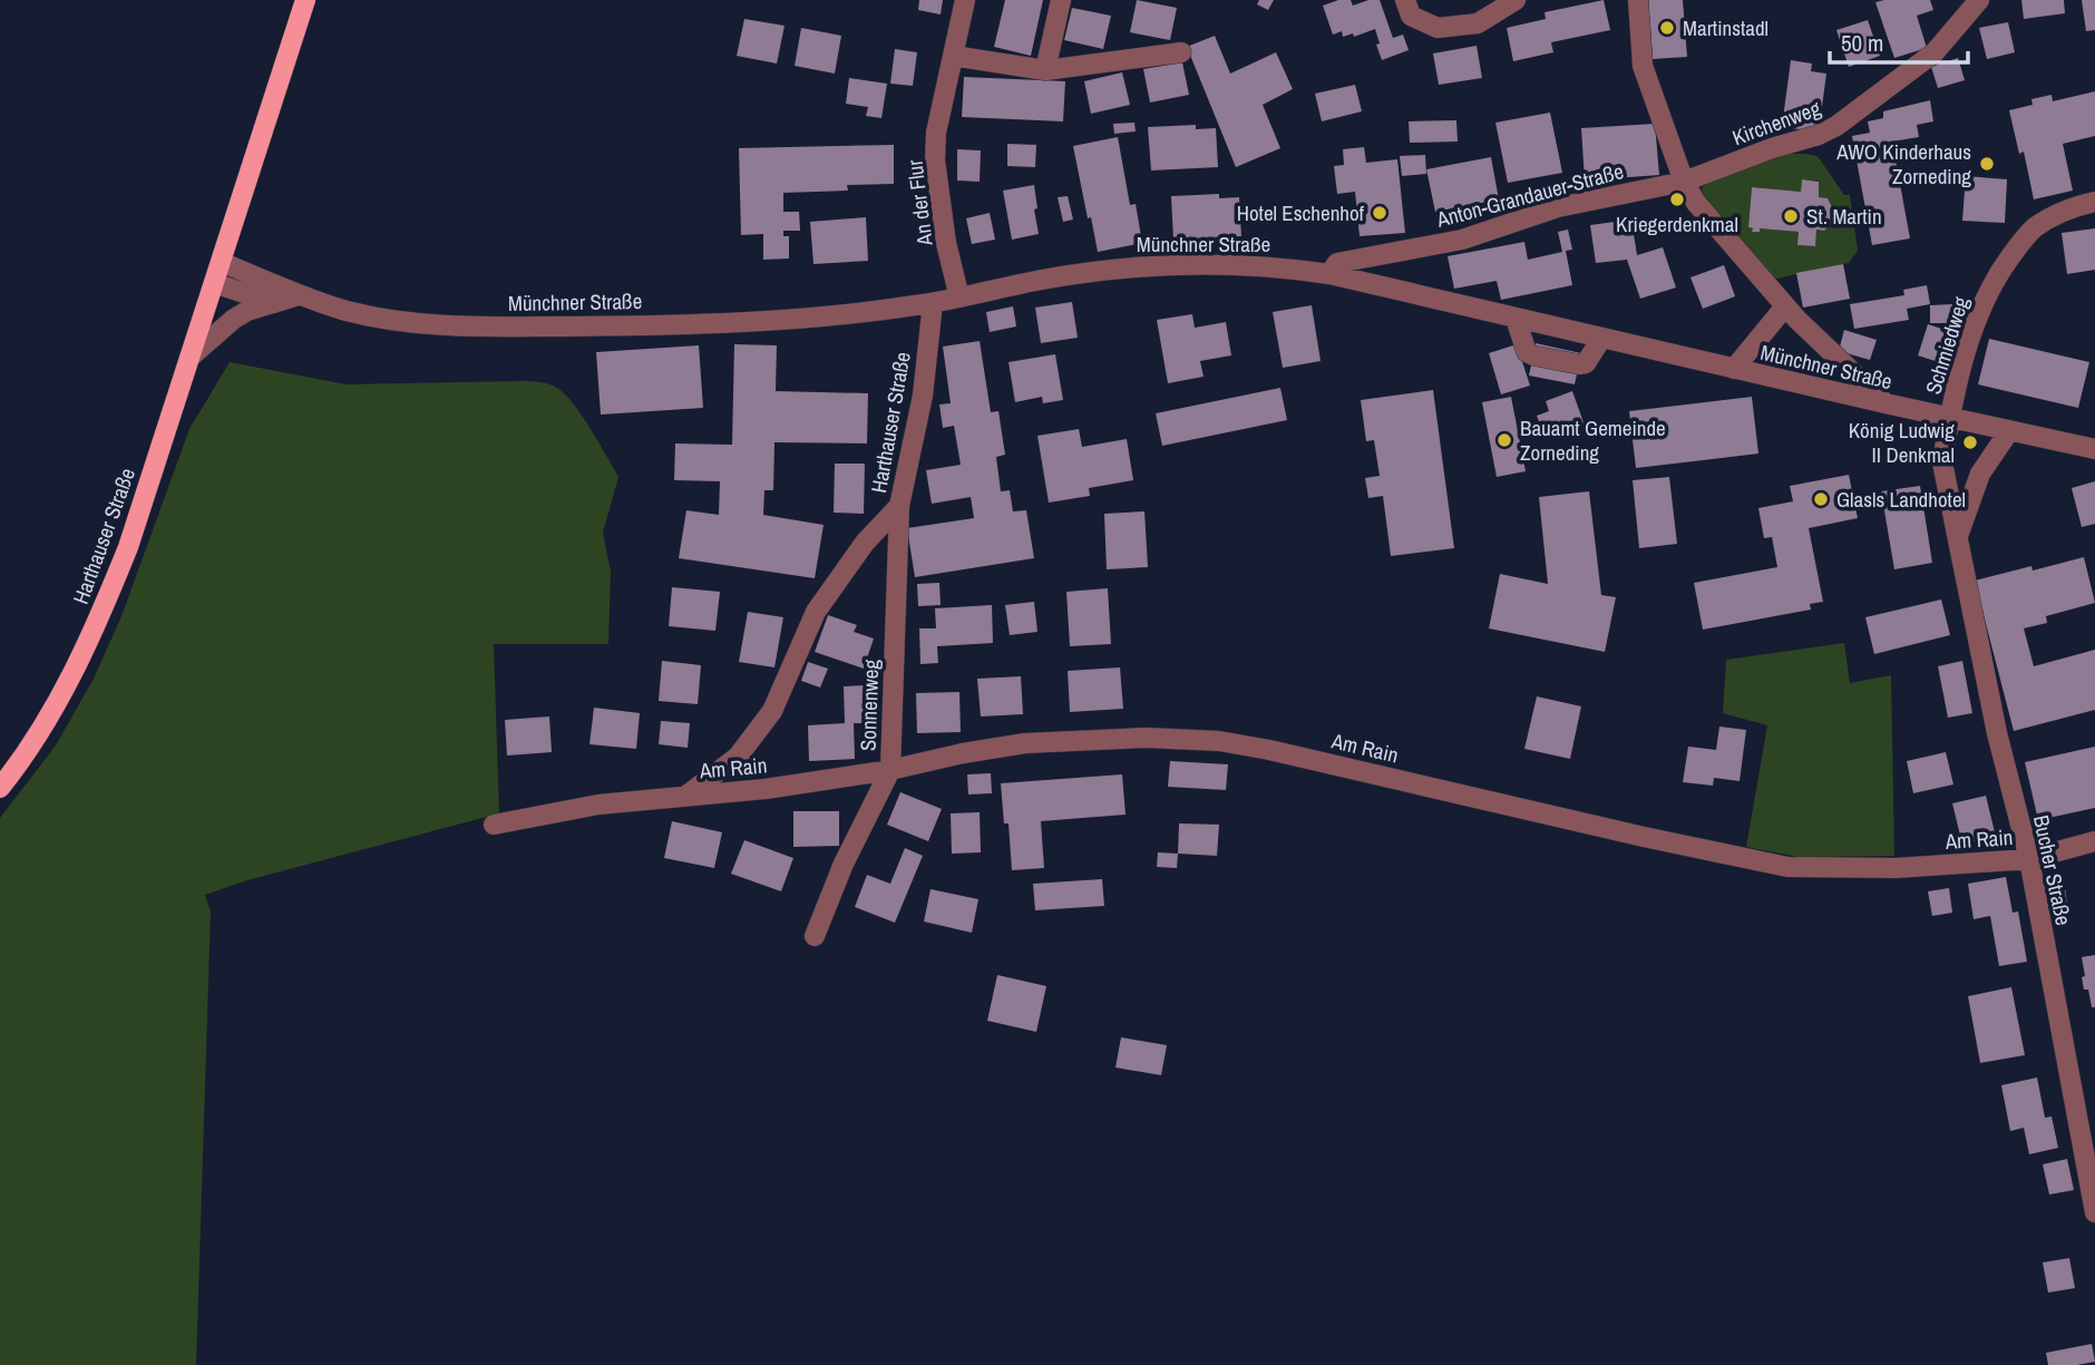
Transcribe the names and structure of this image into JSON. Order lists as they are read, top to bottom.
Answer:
{
  "streets": {
    "main road": ["Harthauser Straße"],
    "street": [
      "Kirchenweg",
      "Anton-Grandauer-Straße",
      "An der Flur",
      "Münchner Straße",
      "Schmiedweg",
      "Sonnenweg",
      "Am Rain",
      "Bucher Straße"
    ]
  },
  "crossings": [
    ["Kirchenweg", "Anton-Grandauer-Straße"],
    ["Anton-Grandauer-Straße", "Münchner Straße"],
    ["An der Flur", "Münchner Straße"],
    ["Münchner Straße", "Schmiedweg"],
    ["Münchner Straße", "Harthauser Straße"],
    ["Münchner Straße", "Bucher Straße"],
    ["Schmiedweg", "Bucher Straße"],
    ["Harthauser Straße", "Sonnenweg"],
    ["Harthauser Straße", "Am Rain"],
    ["Sonnenweg", "Am Rain"],
    ["Am Rain", "Bucher Straße"]
  ],
  "places": [
    "Martinstadl",
    "AWO Kinderhaus Zorneding",
    "Kriegerdenkmal",
    "Hotel Eschenhof",
    "St. Martin",
    "Bauamt Gemeinde Zorneding",
    "König Ludwig II Denkmal",
    "Glasls Landhotel"
  ],
  "scale_bar": "50 m"
}
